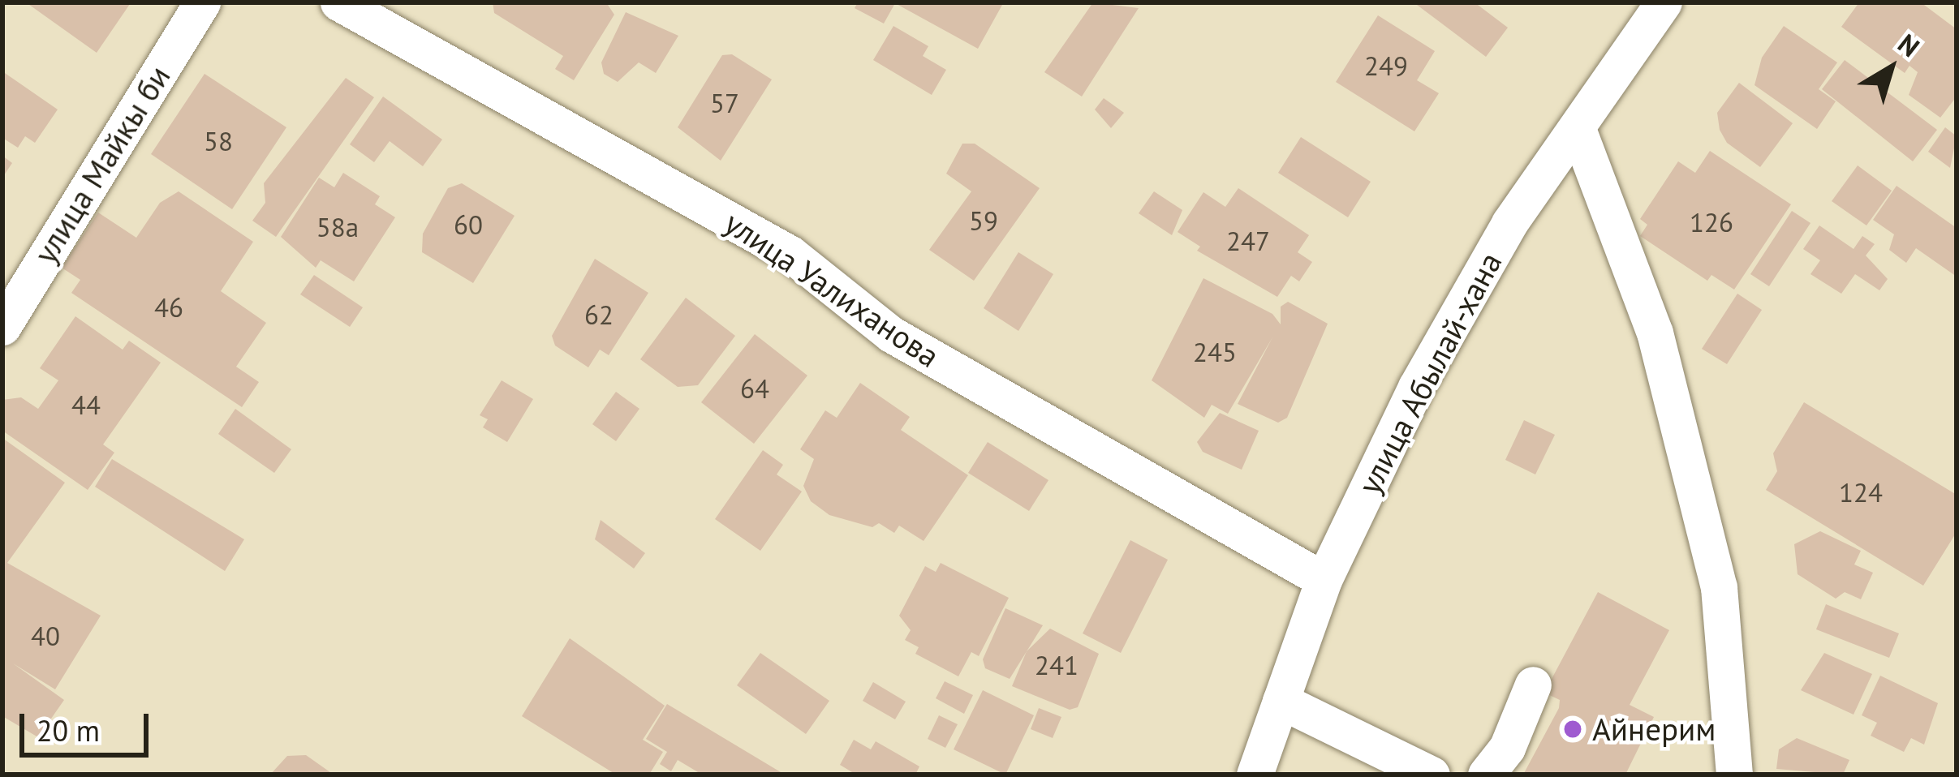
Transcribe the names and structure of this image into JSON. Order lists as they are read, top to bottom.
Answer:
{
  "streets": {
    "street": ["улица Майкы би", "улица Уалиханова", "улица Абылай-хана"]
  },
  "crossings": [
    ["улица Уалиханова", "улица Абылай-хана"]
  ],
  "places": ["Айнерим"],
  "house_numbers": [
    "249",
    "57",
    "58",
    "59",
    "126",
    "60",
    "58а",
    "247",
    "46",
    "62",
    "245",
    "64",
    "44",
    "124",
    "40",
    "241"
  ],
  "scale_bar": "20 m",
  "north": "top right"
}
